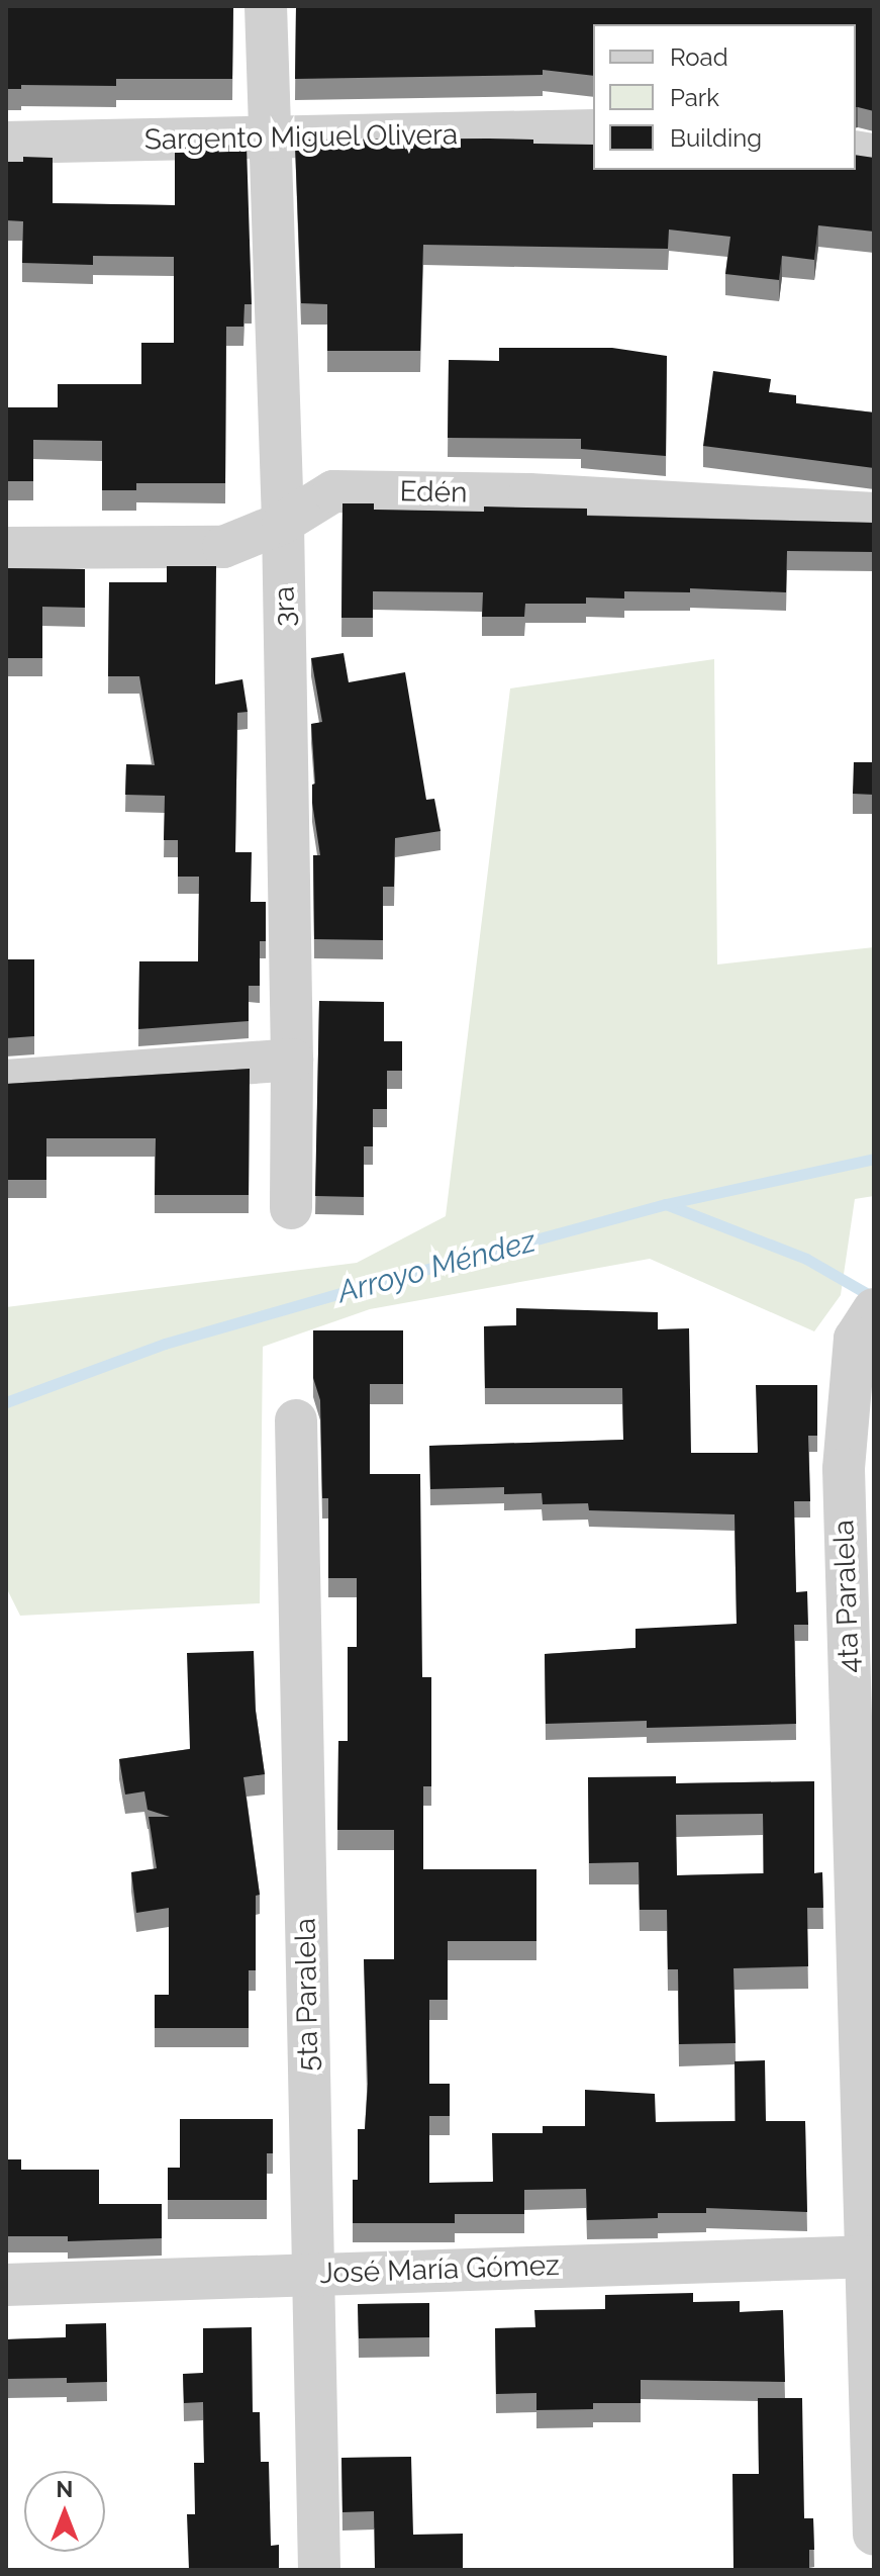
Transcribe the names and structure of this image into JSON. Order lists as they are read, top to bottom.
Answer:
{
  "streets": {
    "street": [
      "Sargento Miguel Olivera",
      "Edén",
      "3ra",
      "4ta Paralela",
      "5ta Paralela",
      "José María Gómez"
    ]
  },
  "crossings": [
    ["Sargento Miguel Olivera", "3ra"],
    ["Edén", "3ra"],
    ["4ta Paralela", "José María Gómez"],
    ["5ta Paralela", "José María Gómez"]
  ],
  "water": ["Arroyo Méndez"],
  "legend": ["Road", "Park", "Building"],
  "north": "top"
}
